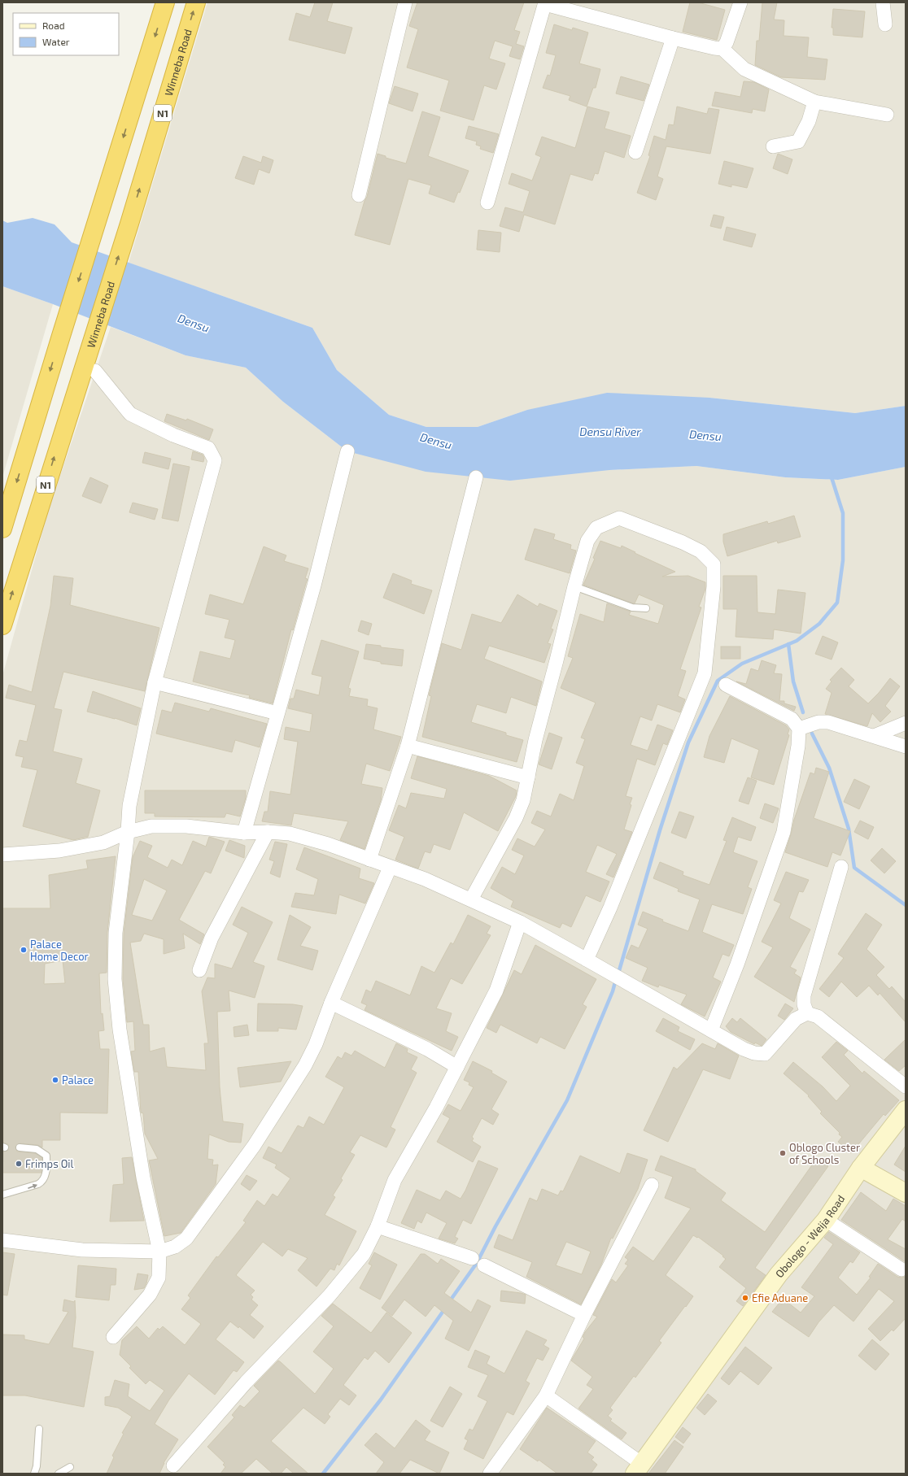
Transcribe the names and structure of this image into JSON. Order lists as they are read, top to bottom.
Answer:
{
  "streets": {
    "highway": ["Winneba Road", "N1"],
    "street": ["Obologo - Weija Road"]
  },
  "water": ["Densu", "Densu River"],
  "places": [
    "Palace Home Decor",
    "Palace",
    "Oblogo Cluster of Schools",
    "Frimps Oil",
    "Efie Aduane"
  ],
  "legend": ["Road", "Water"]
}
